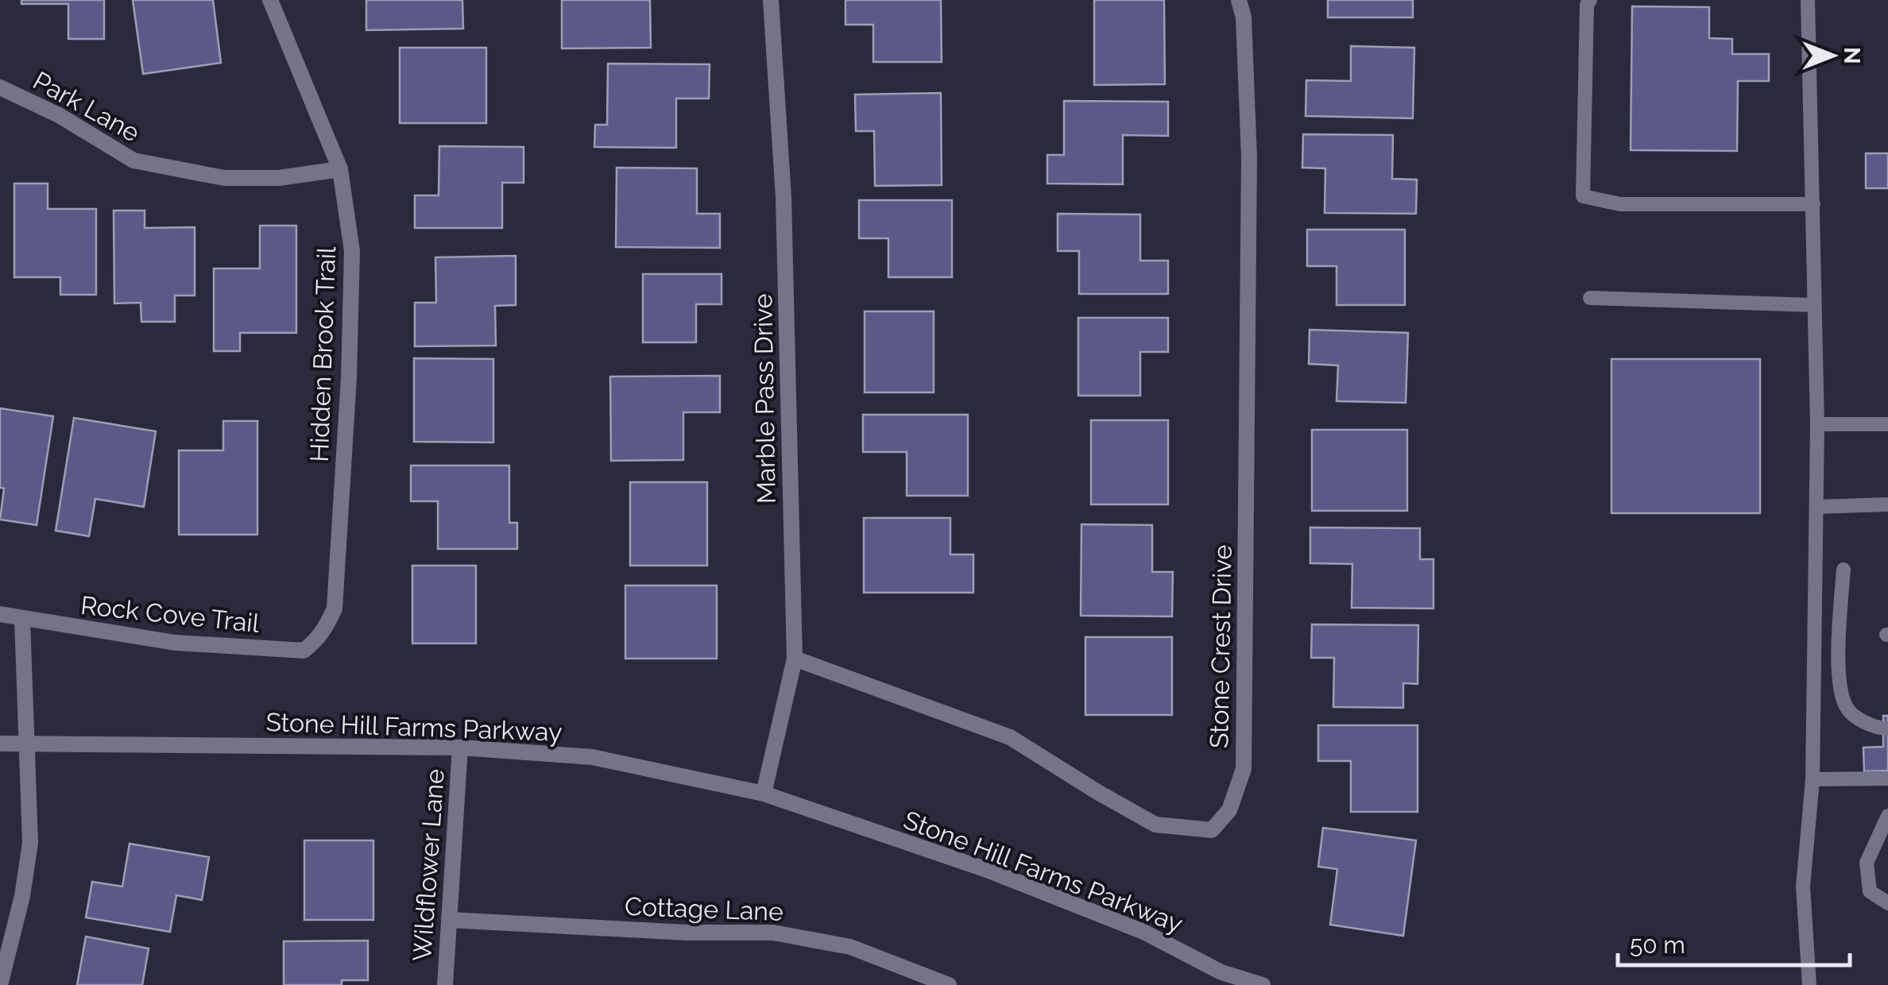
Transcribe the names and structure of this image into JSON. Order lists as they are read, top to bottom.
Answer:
{
  "streets": {
    "street": [
      "Park Lane",
      "Hidden Brook Trail",
      "Marble Pass Drive",
      "Rock Cove Trail",
      "Stone Crest Drive",
      "Stone Hill Farms Parkway",
      "Wildflower Lane",
      "Cottage Lane"
    ]
  },
  "crossings": [
    ["Park Lane", "Hidden Brook Trail"],
    ["Hidden Brook Trail", "Rock Cove Trail"],
    ["Marble Pass Drive", "Stone Crest Drive"],
    ["Marble Pass Drive", "Stone Hill Farms Parkway"],
    ["Stone Hill Farms Parkway", "Wildflower Lane"],
    ["Wildflower Lane", "Cottage Lane"]
  ],
  "scale_bar": "50 m",
  "north": "right"
}
